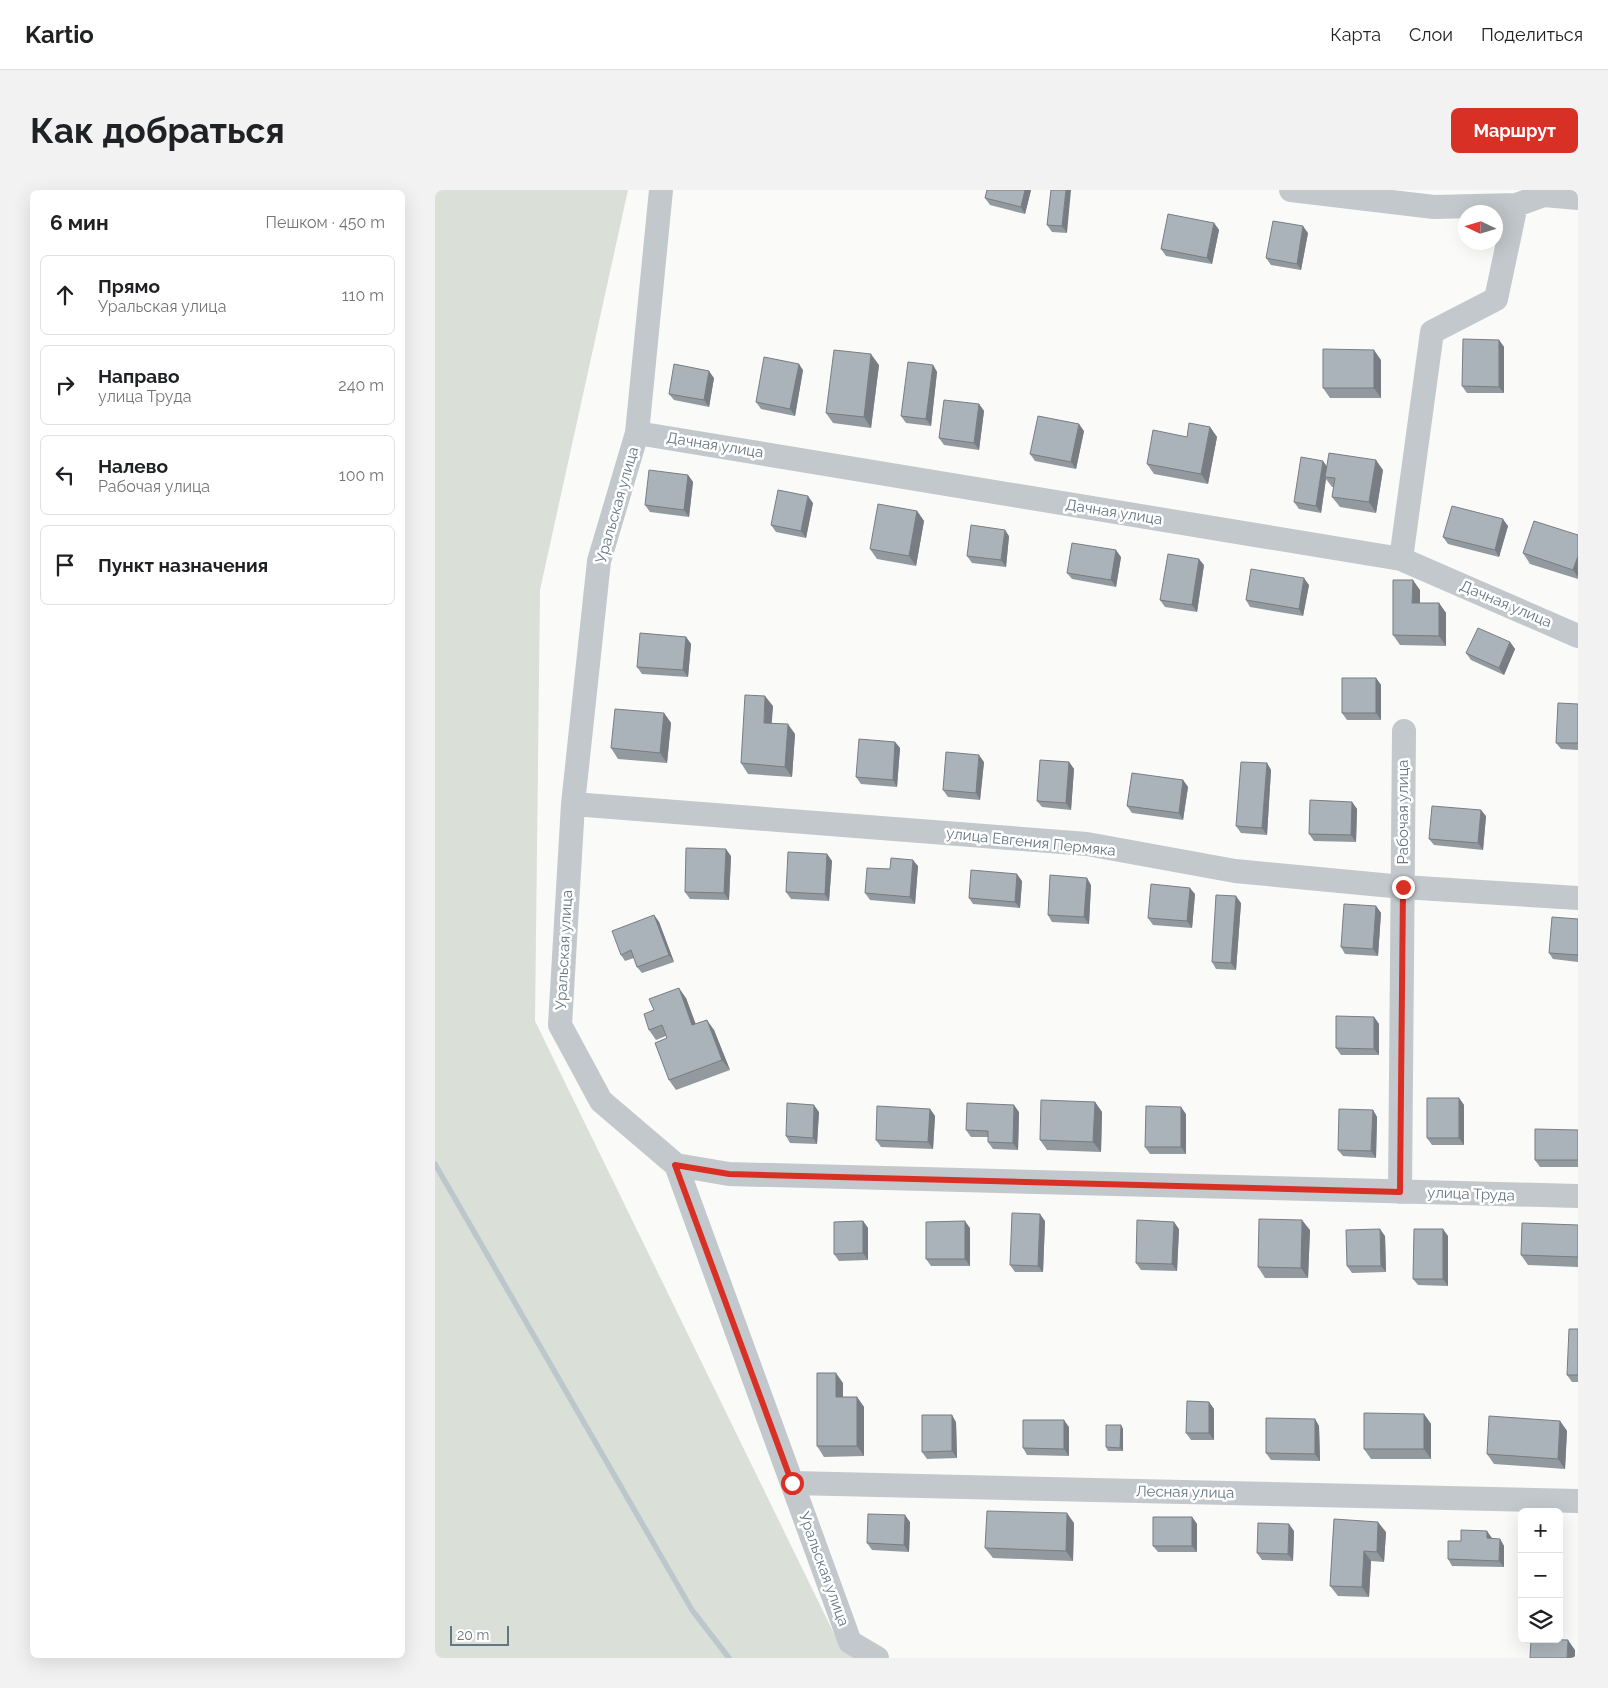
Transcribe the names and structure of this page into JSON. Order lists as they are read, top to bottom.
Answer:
{
  "streets": {
    "street": [
      "Дачная улица",
      "Уральская улица",
      "Рабочая улица",
      "улица Евгения Пермяка",
      "улица Труда",
      "Лесная улица"
    ]
  },
  "crossings": [
    ["Дачная улица", "Уральская улица"],
    ["Уральская улица", "улица Евгения Пермяка"],
    ["Уральская улица", "улица Труда"],
    ["Уральская улица", "Лесная улица"],
    ["Рабочая улица", "улица Евгения Пермяка"],
    ["Рабочая улица", "улица Труда"]
  ],
  "scale_bar": "20 m",
  "north": "left",
  "page": {
    "header": "Kartio",
    "nav": ["Карта", "Слои", "Поделиться"],
    "buttons": "Маршрут",
    "title": "Как добраться",
    "heading": ["6 мин", "Пешком · 450 m"],
    "list": [
      ["Прямо", "Уральская улица", "110 m"],
      ["Направо", "улица Труда", "240 m"],
      ["Налево", "Рабочая улица", "100 m"],
      "Пункт назначения"
    ],
    "map_buttons": ["+", "−"],
    "scale": "20 m"
  }
}
